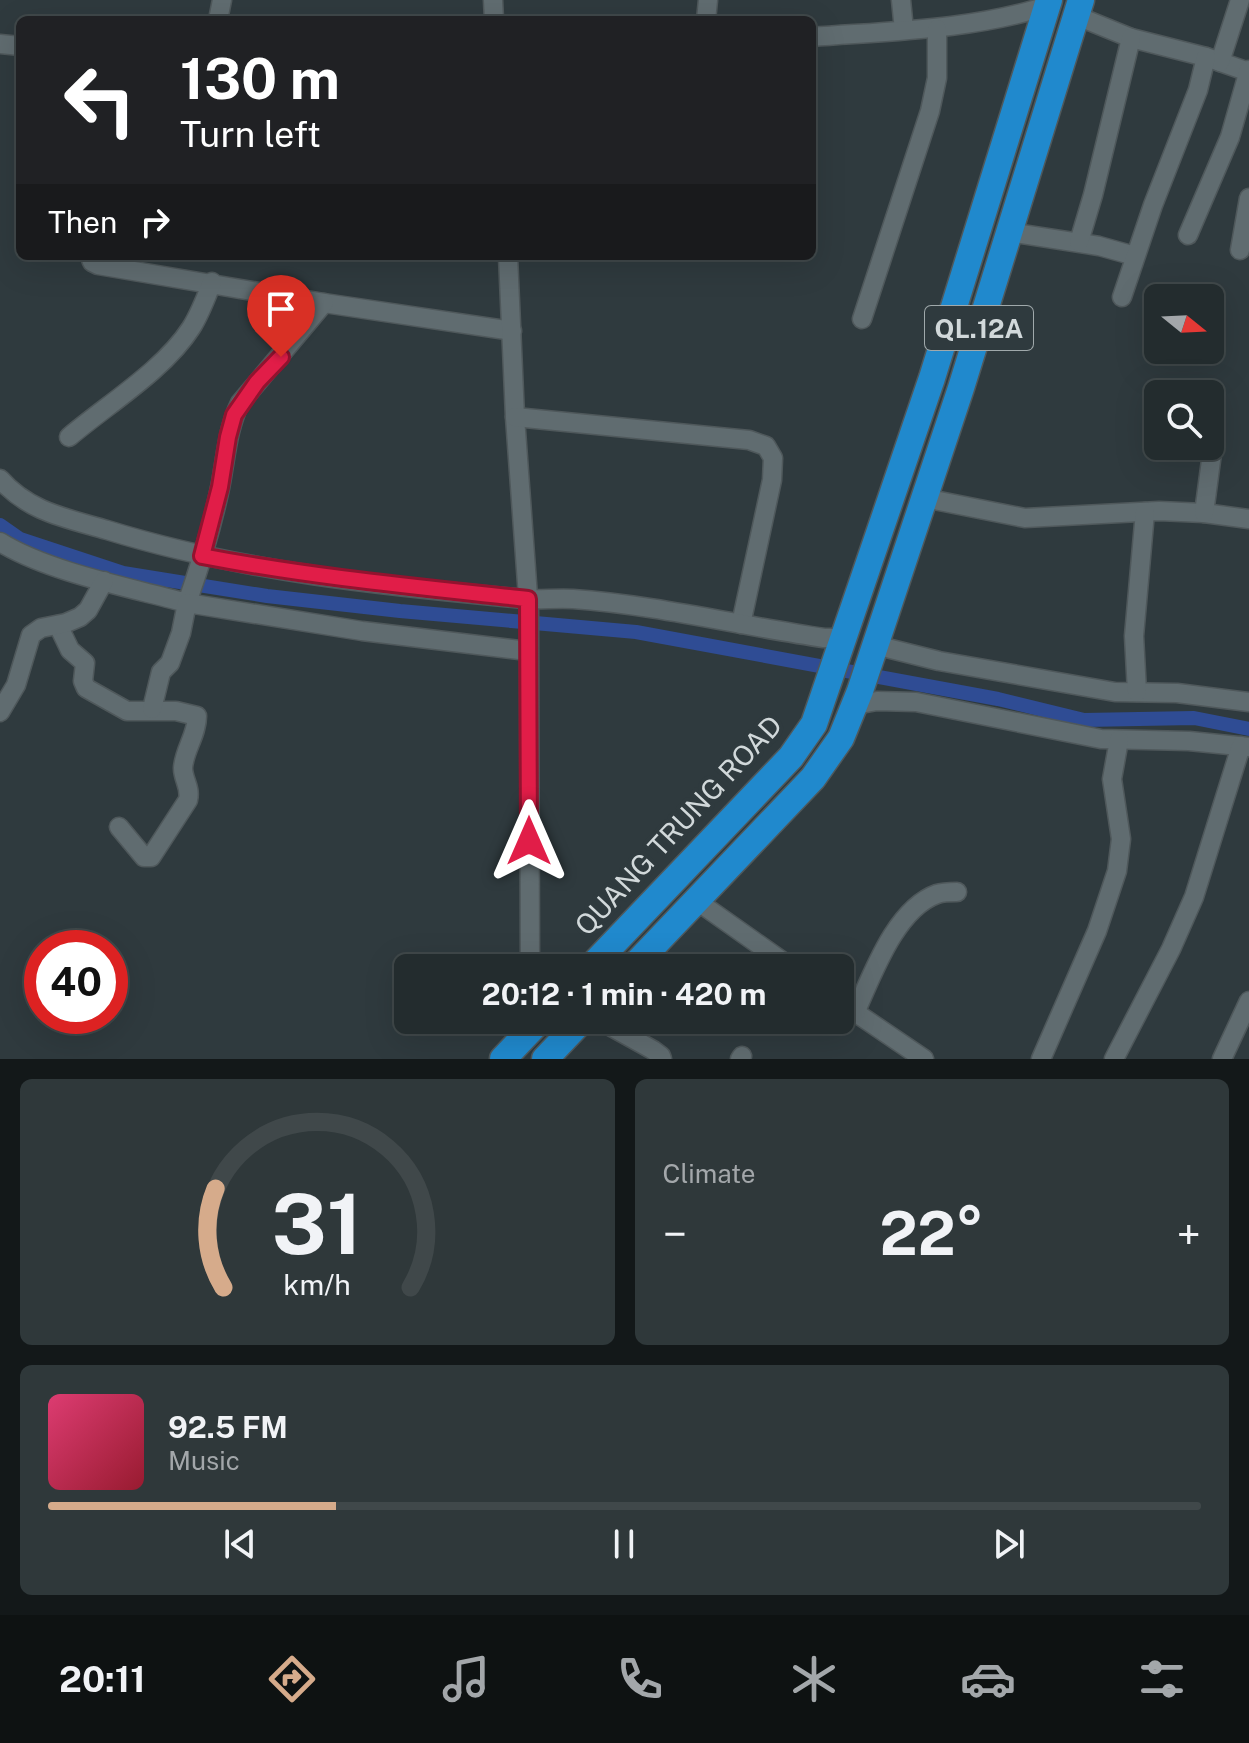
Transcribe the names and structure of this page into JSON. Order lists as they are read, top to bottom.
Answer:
{
  "streets": {
    "highway": ["QL.12A", "QUANG TRUNG ROAD"]
  },
  "crossings": [
    ["QL.12A", "QUANG TRUNG ROAD"]
  ],
  "north": "right",
  "page": {
    "turn": ["130 m", "Turn left"],
    "then": "Then",
    "limit": "40",
    "trip": "20:12 · 1 min · 420 m",
    "tile": "Climate",
    "heat": ["−", "22°", "+"],
    "song": ["92.5 FM", "Music"],
    "tabs": "20:11",
    "gauge": ["31", "km/h"]
  }
}
